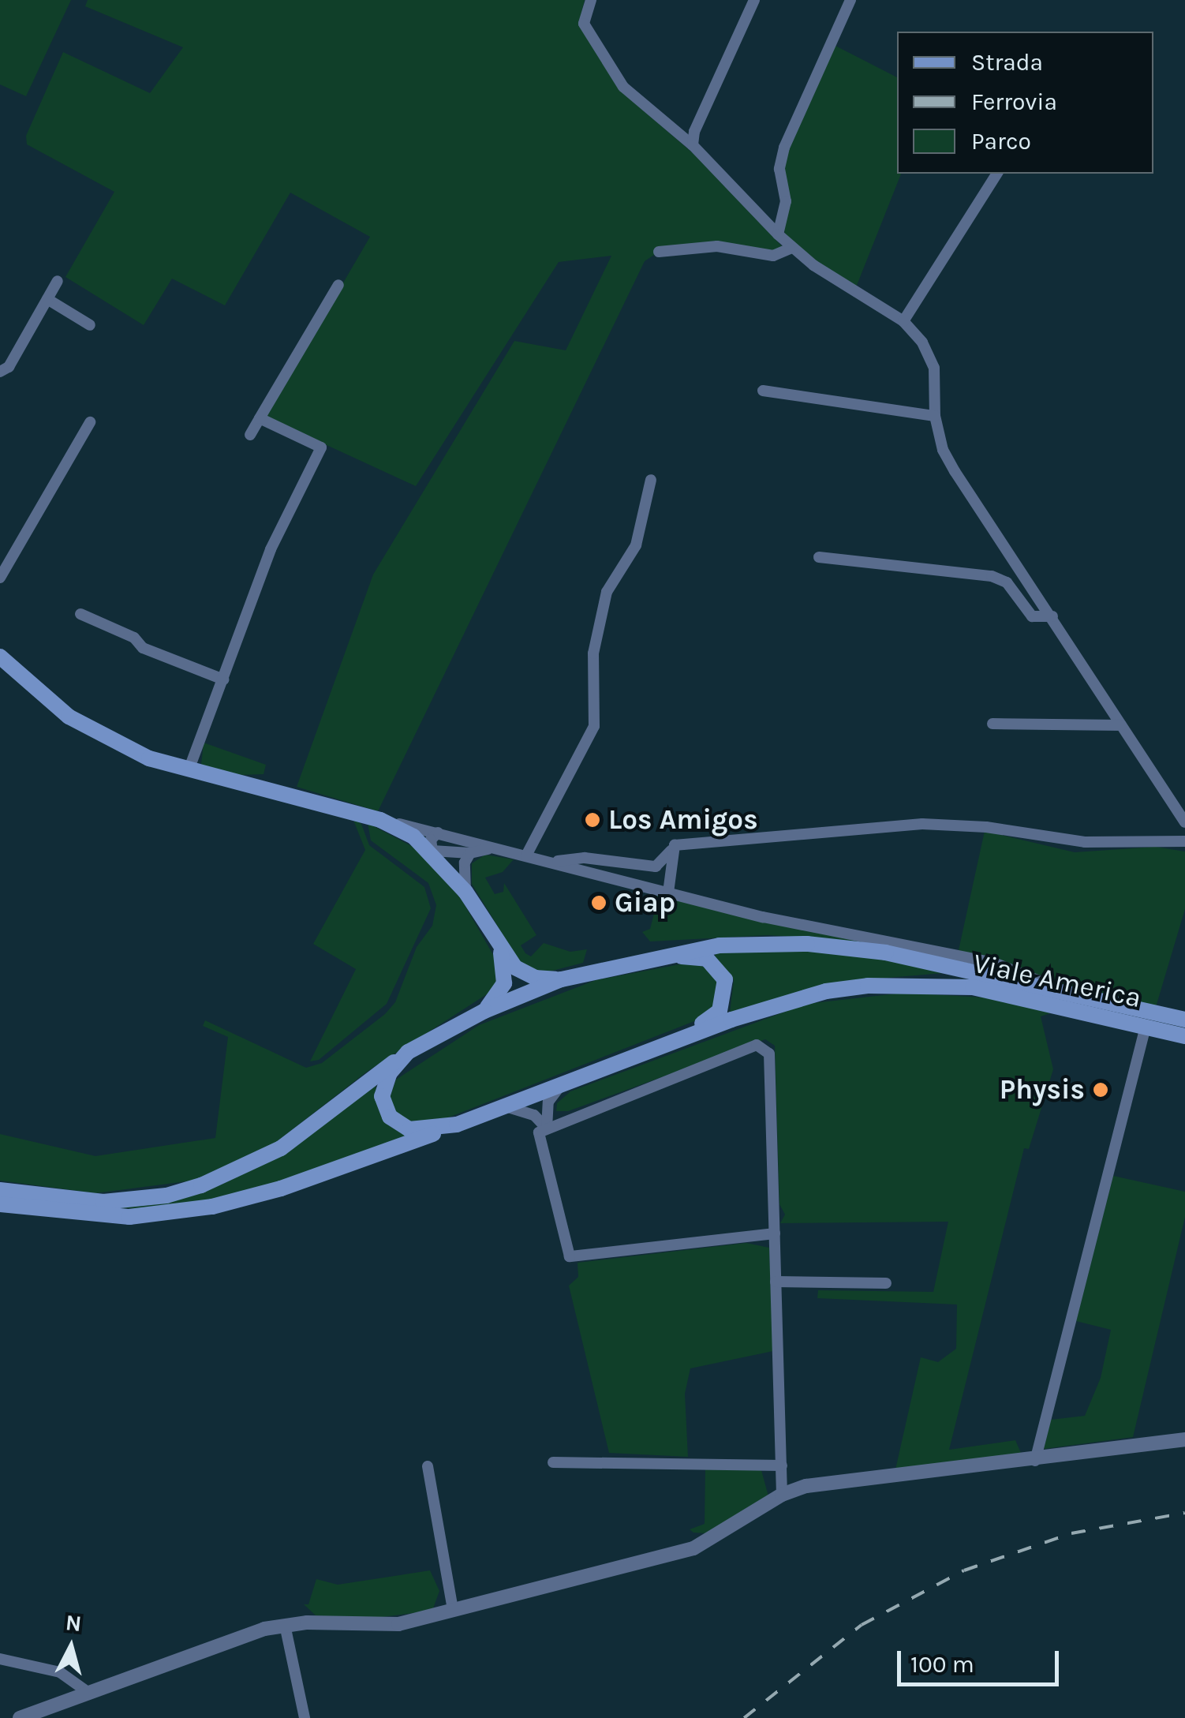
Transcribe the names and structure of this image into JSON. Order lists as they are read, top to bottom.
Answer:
{
  "streets": {
    "main road": ["Viale America"]
  },
  "places": ["Los Amigos", "Giap", "Physis"],
  "legend": ["Strada", "Ferrovia", "Parco"],
  "scale_bar": "100 m",
  "north": "top"
}
